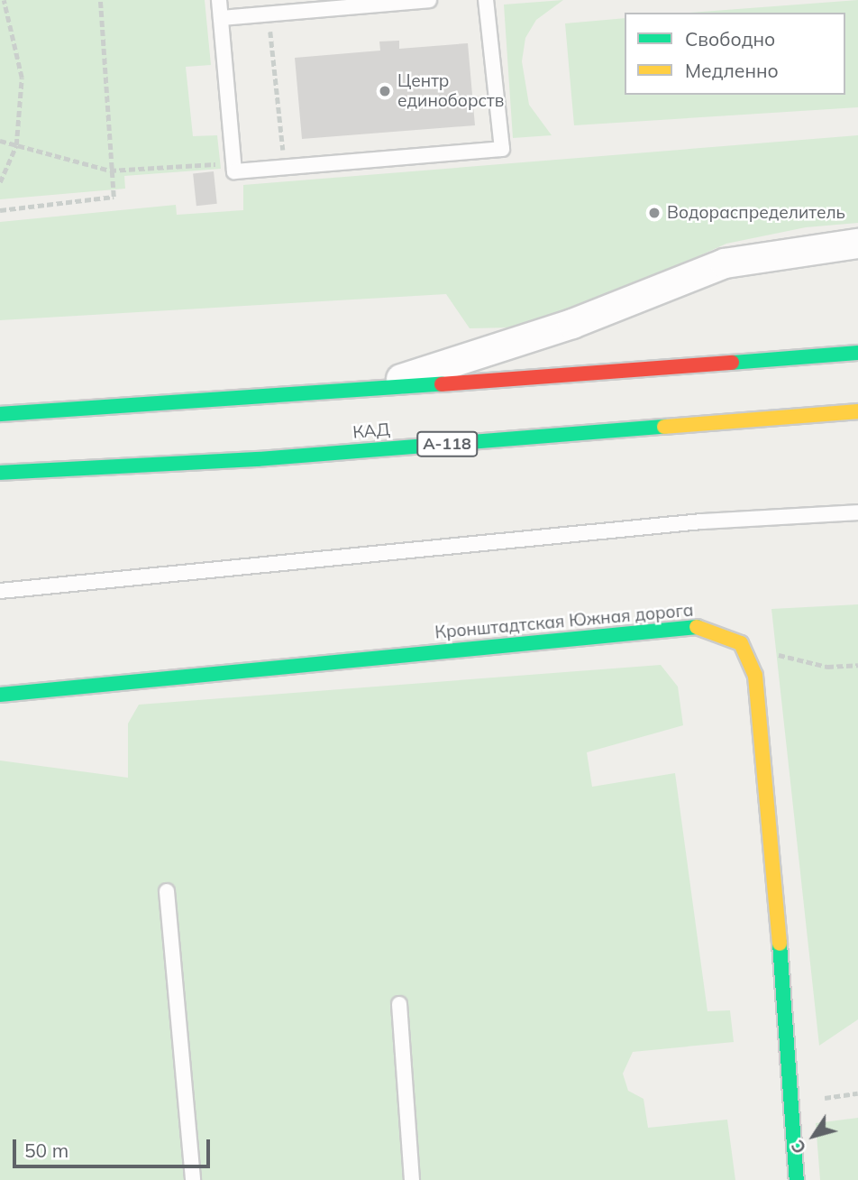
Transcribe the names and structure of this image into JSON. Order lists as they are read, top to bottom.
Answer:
{
  "streets": {
    "main road": ["КАД", "А-118", "Кронштадтская Южная дорога"]
  },
  "places": ["Центр единоборств", "Водораспределитель"],
  "legend": ["Свободно", "Медленно"],
  "scale_bar": "50 m",
  "north": "bottom left"
}
